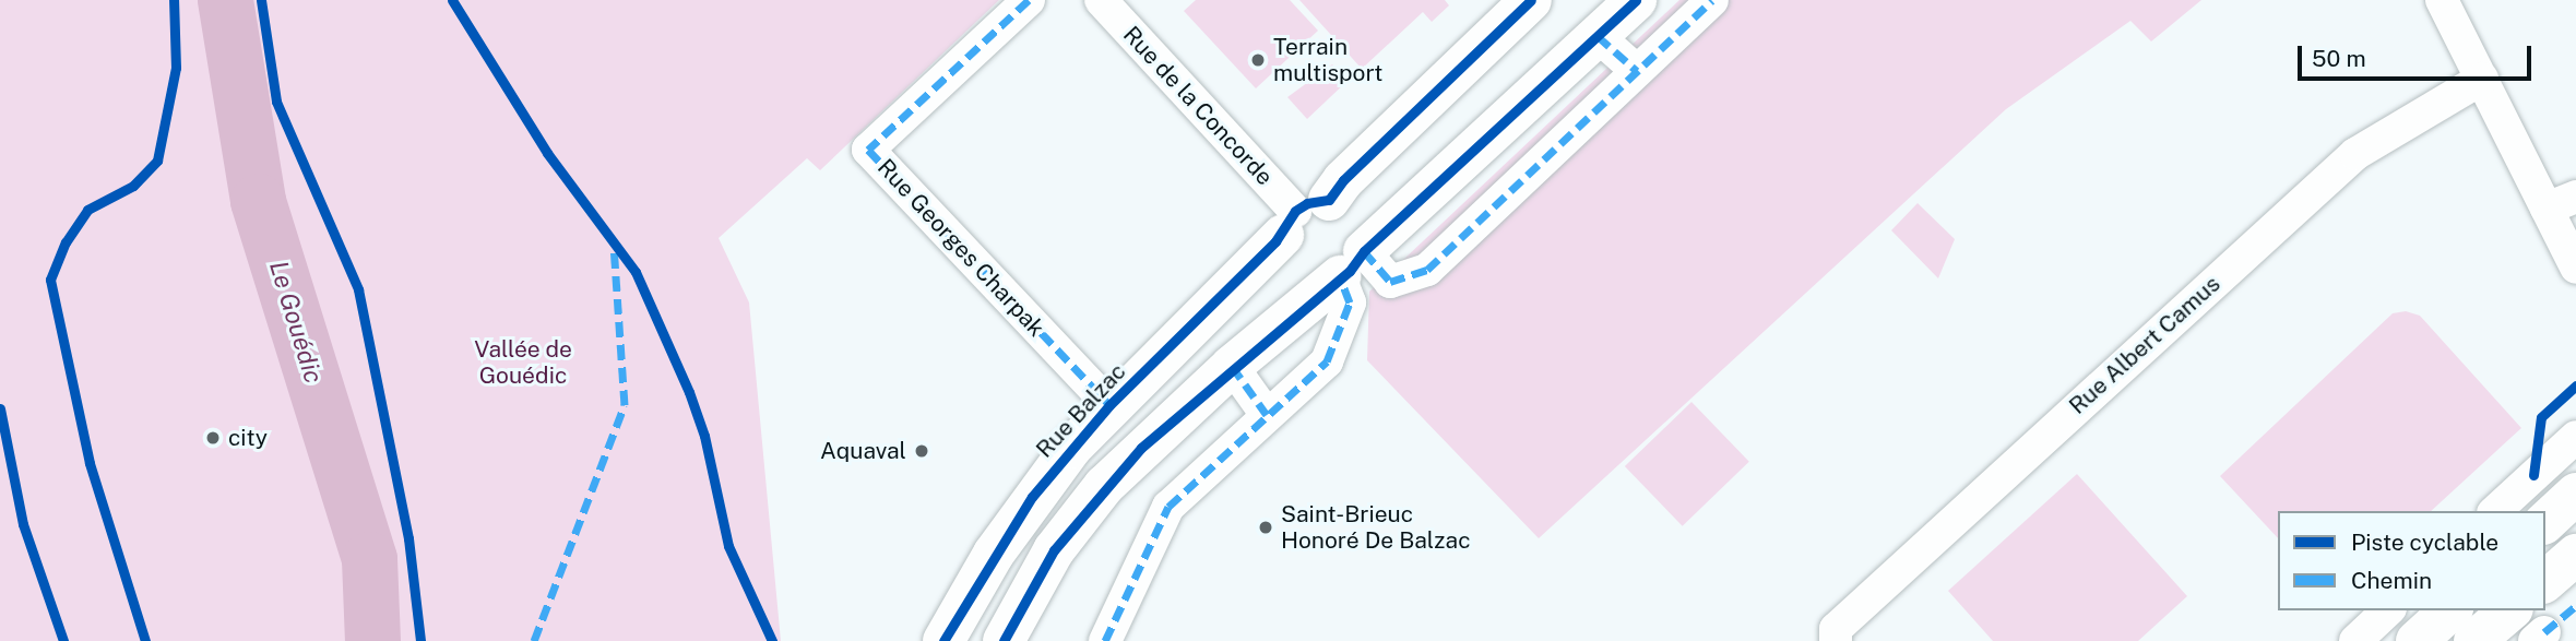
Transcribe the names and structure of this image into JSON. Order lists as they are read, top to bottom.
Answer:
{
  "streets": {
    "street": [
      "Rue de la Concorde",
      "Rue Georges Charpak",
      "Rue Albert Camus",
      "Rue Balzac"
    ]
  },
  "crossings": [
    ["Rue de la Concorde", "Rue Balzac"],
    ["Rue Georges Charpak", "Rue Balzac"]
  ],
  "water": ["Le Gouédic"],
  "parks": ["Vallée de Gouédic"],
  "places": [
    "Terrain multisport",
    "city",
    "Aquaval",
    "Saint-Brieuc Honoré De Balzac"
  ],
  "legend": ["Piste cyclable", "Chemin"],
  "scale_bar": "50 m"
}
